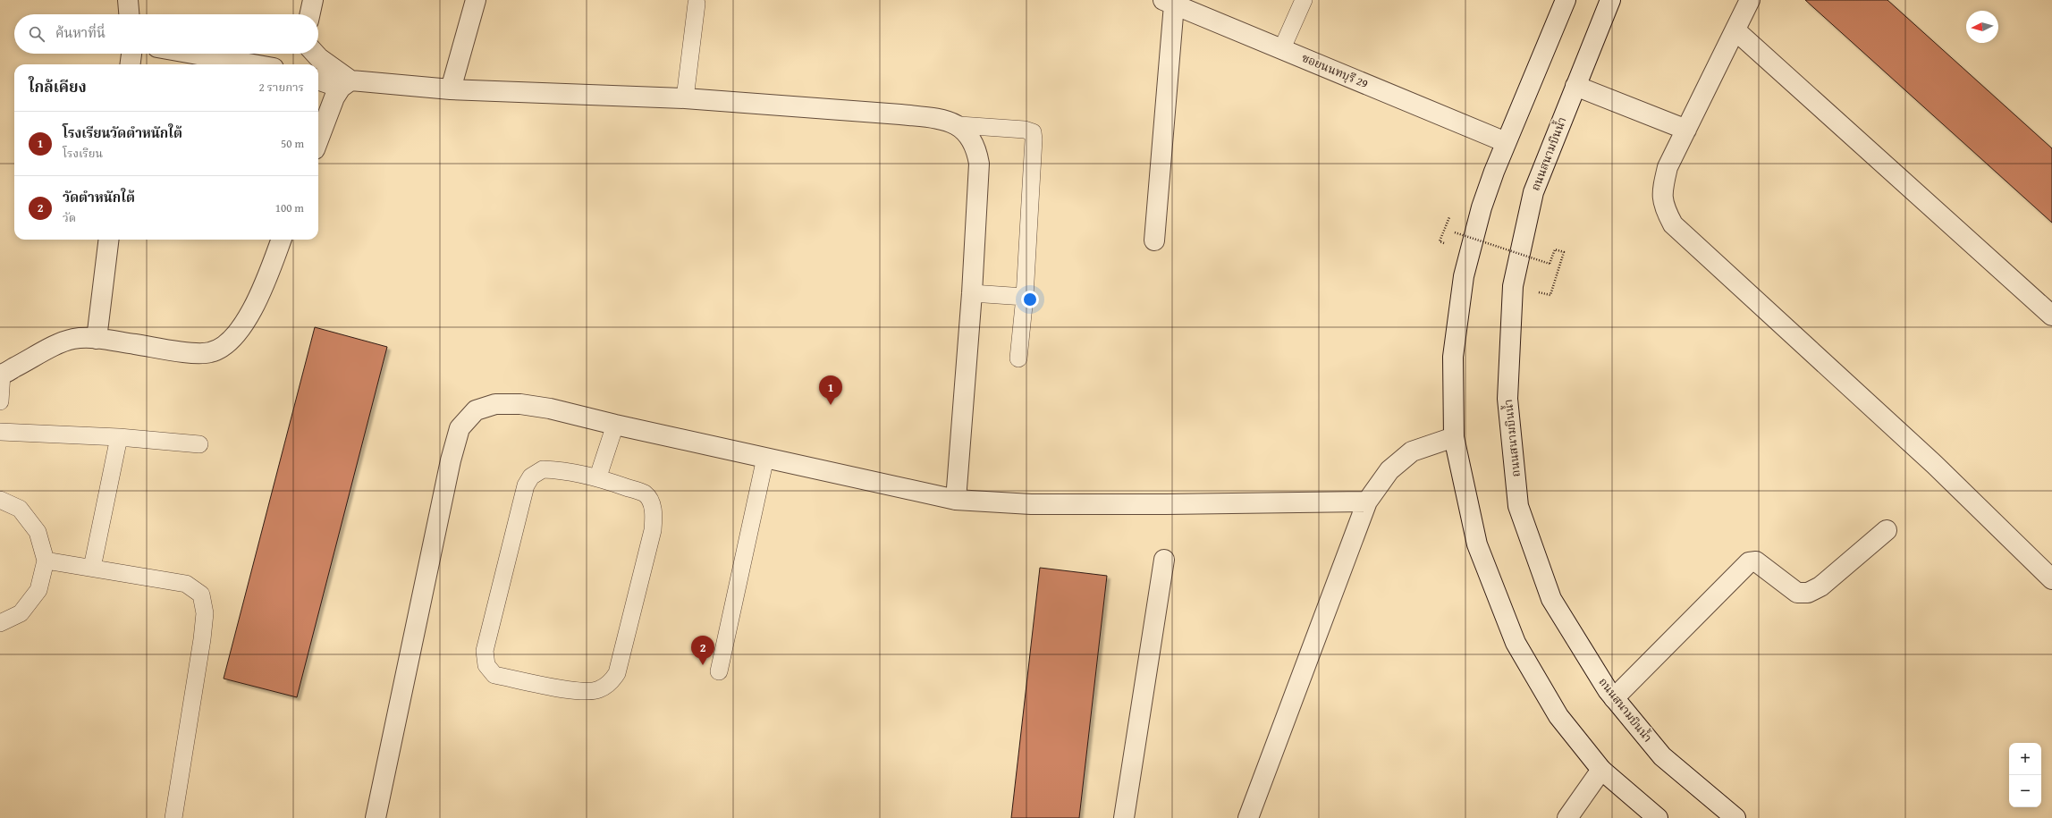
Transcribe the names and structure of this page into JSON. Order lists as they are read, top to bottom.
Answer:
{
  "streets": {
    "street": ["ซอยนนทบุรี 29", "ถนนสนามบินน้ำ"]
  },
  "north": "left",
  "page": {
    "search": "ค้นหาที่นี่",
    "heading": ["ใกล้เคียง", "2 รายการ"],
    "list": [
      {
        "mark": "1",
        "name": "โรงเรียนวัดตำหนักใต้",
        "note": "โรงเรียน",
        "value": "50 m"
      },
      {
        "mark": "2",
        "name": "วัดตำหนักใต้",
        "note": "วัด",
        "value": "100 m"
      }
    ],
    "pins": ["1", "2"],
    "map_buttons": ["+", "−"]
  }
}
